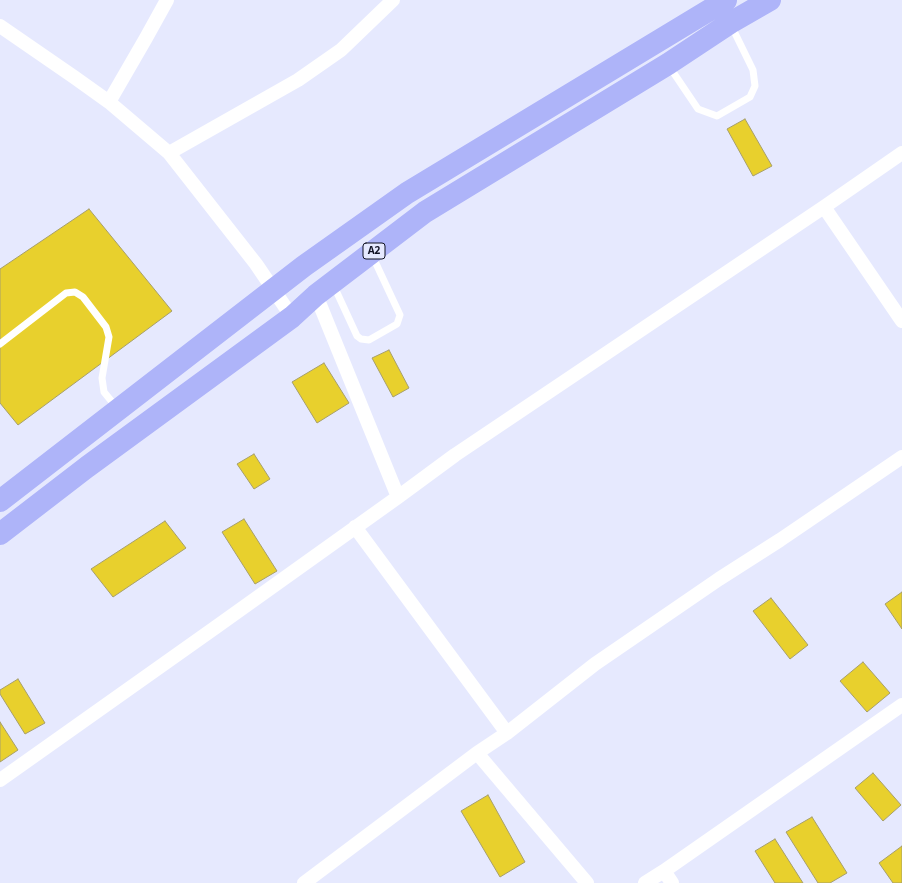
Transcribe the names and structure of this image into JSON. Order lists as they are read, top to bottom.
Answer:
{
  "streets": {
    "highway": ["A2"]
  }
}
